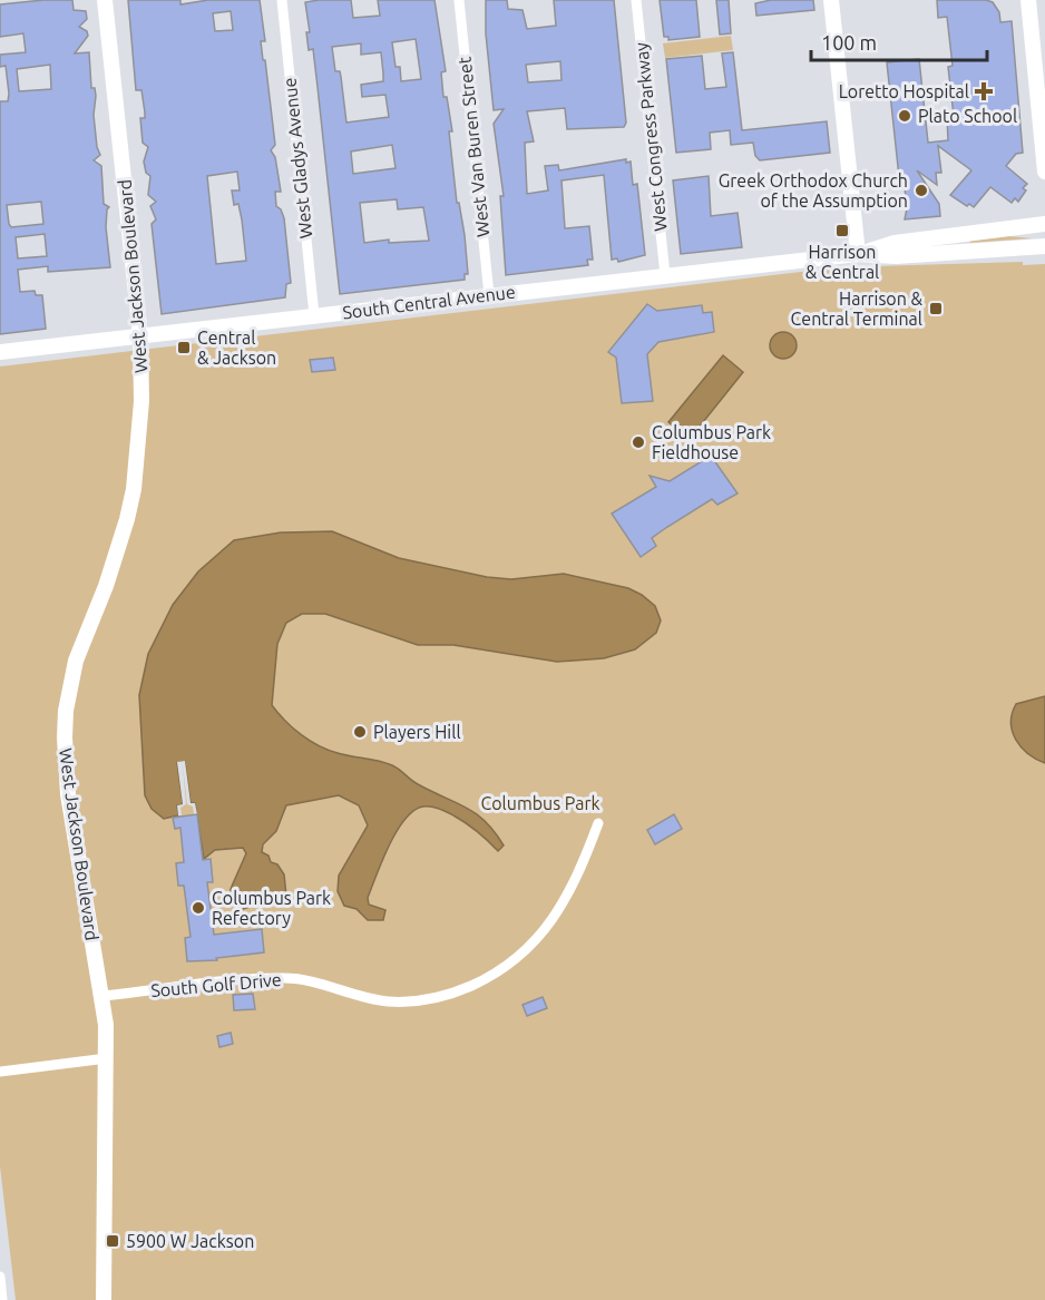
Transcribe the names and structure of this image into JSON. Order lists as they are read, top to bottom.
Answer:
{
  "streets": {
    "street": [
      "West Congress Parkway",
      "West Van Buren Street",
      "West Gladys Avenue",
      "West Jackson Boulevard",
      "South Central Avenue",
      "South Golf Drive"
    ]
  },
  "crossings": [
    ["West Congress Parkway", "South Central Avenue"],
    ["West Van Buren Street", "South Central Avenue"],
    ["West Gladys Avenue", "South Central Avenue"],
    ["West Jackson Boulevard", "South Central Avenue"],
    ["West Jackson Boulevard", "South Golf Drive"]
  ],
  "parks": ["Columbus Park"],
  "places": {
    "health": ["Loretto Hospital"],
    "other": [
      "Plato School",
      "Greek Orthodox Church of the Assumption",
      "Columbus Park Fieldhouse",
      "Players Hill",
      "Columbus Park Refectory"
    ],
    "transit": [
      "Harrison & Central",
      "Harrison & Central Terminal",
      "Central & Jackson",
      "5900 W Jackson"
    ]
  },
  "scale_bar": "100 m"
}
